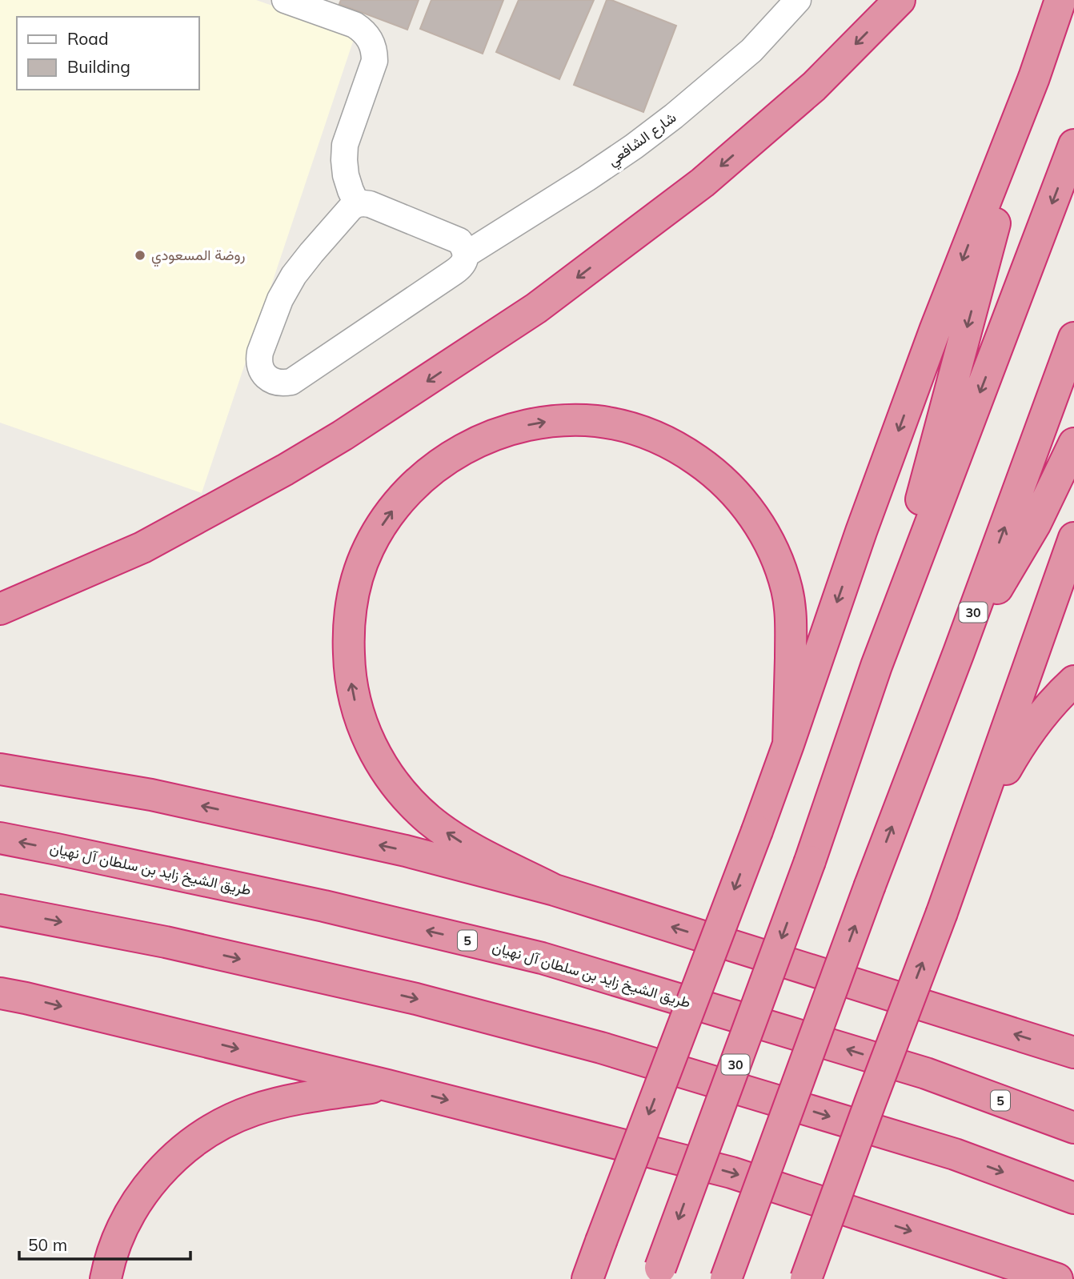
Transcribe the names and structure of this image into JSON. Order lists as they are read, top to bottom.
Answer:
{
  "streets": {
    "highway": ["30", "طريق الشيخ زايد بن سلطان آل نهيان", "5"],
    "street": ["شارع الشافعي"]
  },
  "places": ["روضة المسعودي"],
  "legend": ["Road", "Building"],
  "scale_bar": "50 m"
}
